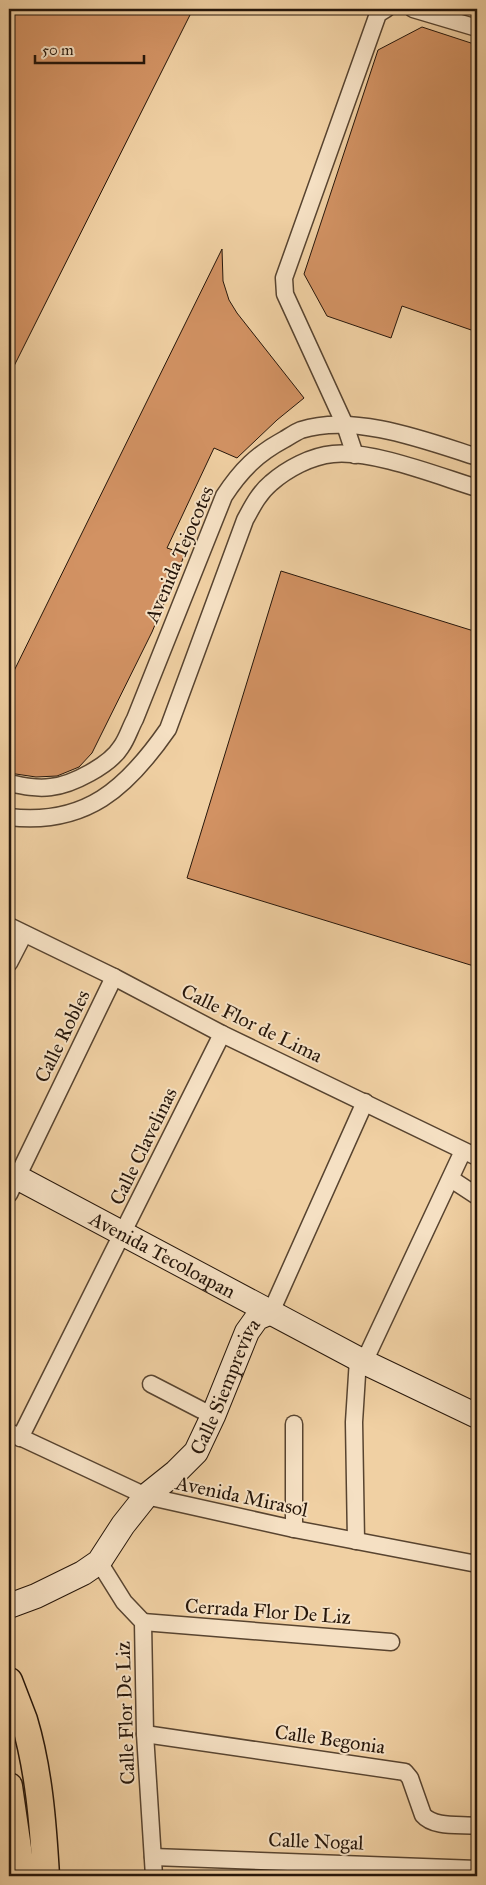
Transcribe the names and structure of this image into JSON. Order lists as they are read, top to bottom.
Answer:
{
  "streets": {
    "street": [
      "Avenida Tejocotes",
      "Calle Flor de Lima",
      "Calle Robles",
      "Calle Clavelinas",
      "Avenida Tecoloapan",
      "Calle Siempreviva",
      "Avenida Mirasol",
      "Cerrada Flor De Liz",
      "Calle Flor De Liz",
      "Calle Begonia",
      "Calle Nogal"
    ]
  },
  "crossings": [
    ["Calle Flor de Lima", "Calle Robles"],
    ["Calle Flor de Lima", "Calle Clavelinas"],
    ["Calle Flor de Lima", "Calle Siempreviva"],
    ["Calle Robles", "Avenida Tecoloapan"],
    ["Calle Clavelinas", "Avenida Tecoloapan"],
    ["Calle Clavelinas", "Avenida Mirasol"],
    ["Avenida Tecoloapan", "Calle Siempreviva"],
    ["Calle Siempreviva", "Avenida Mirasol"],
    ["Calle Siempreviva", "Calle Flor De Liz"],
    ["Cerrada Flor De Liz", "Calle Flor De Liz"],
    ["Calle Flor De Liz", "Calle Begonia"],
    ["Calle Flor De Liz", "Calle Nogal"]
  ],
  "scale_bar": "50 m"
}
